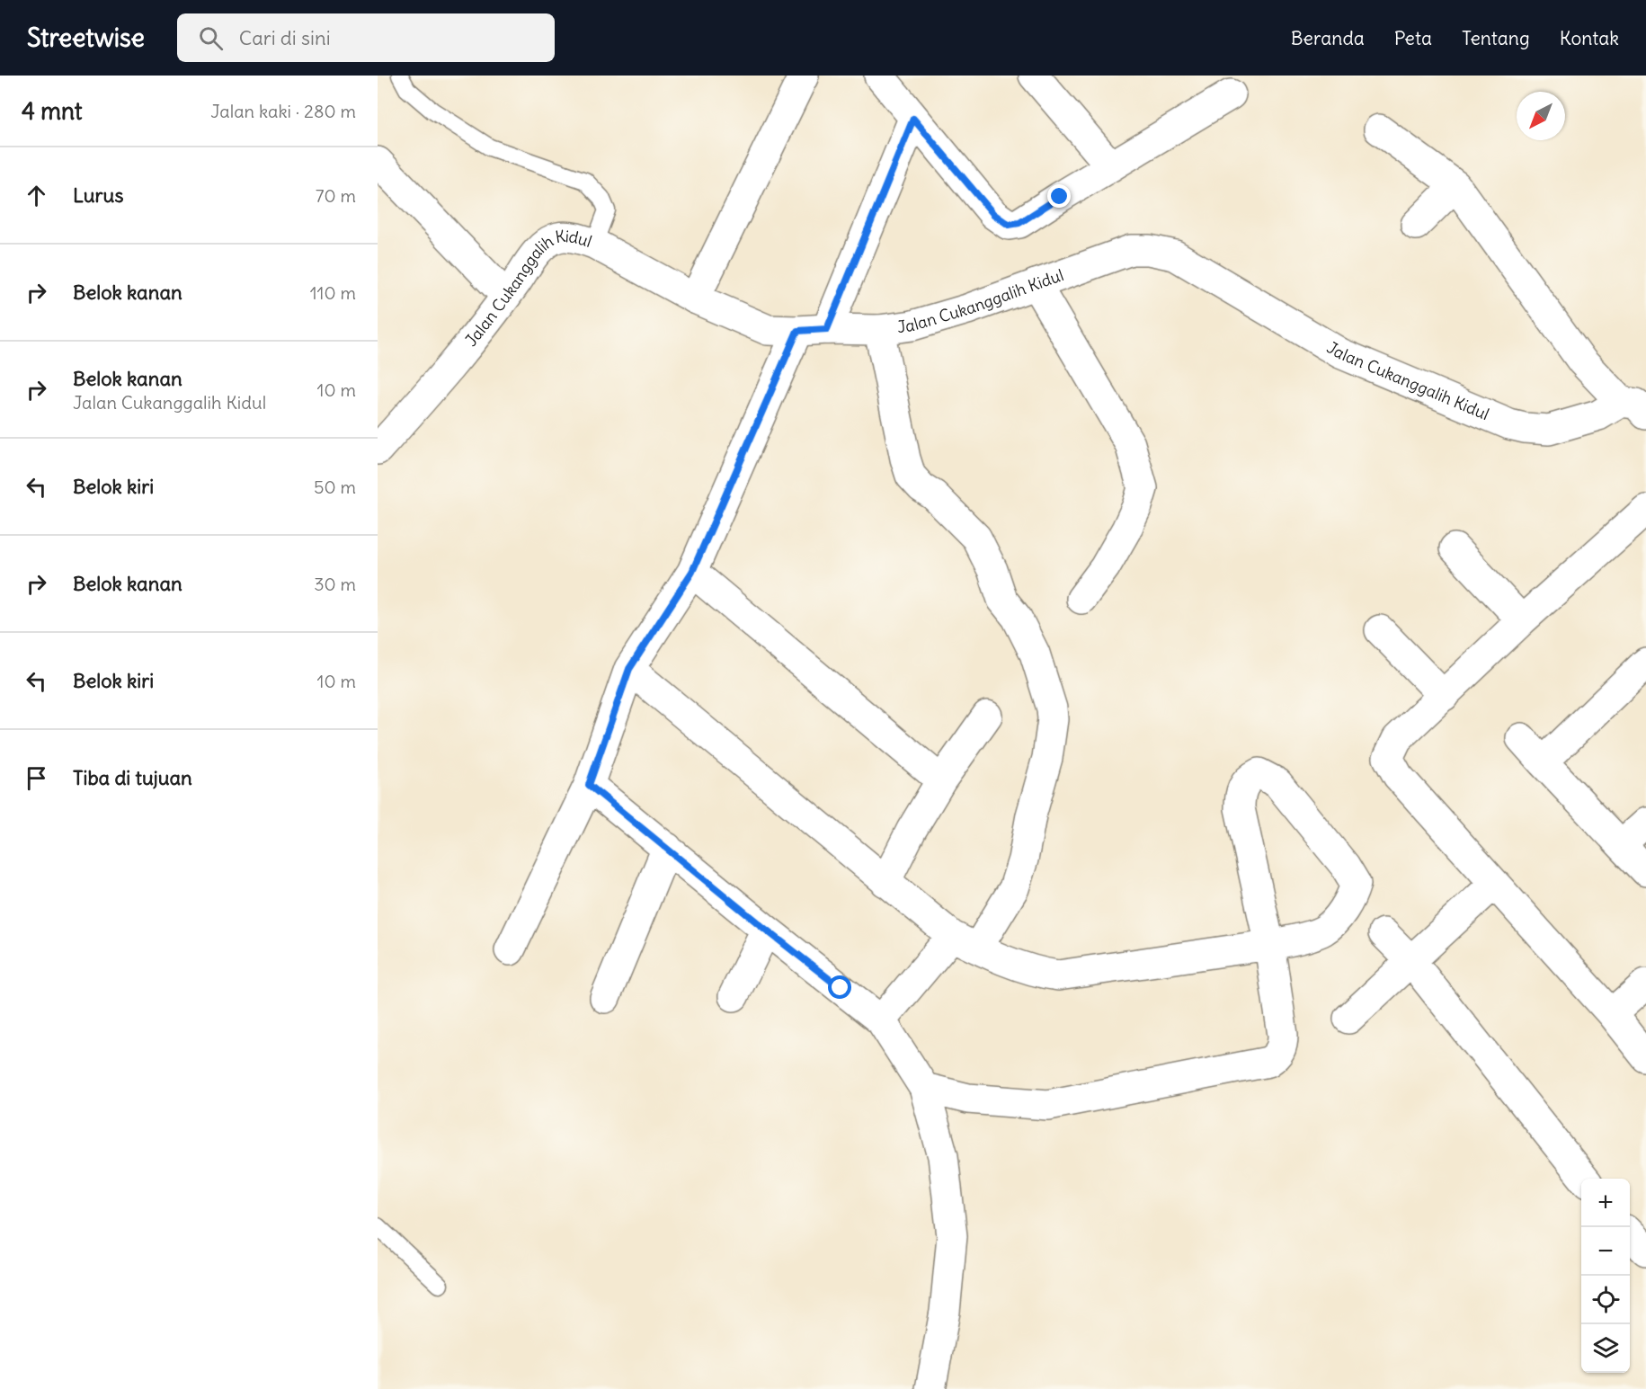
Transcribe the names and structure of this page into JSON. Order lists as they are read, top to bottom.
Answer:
{
  "streets": {
    "street": ["Jalan Cukanggalih Kidul"]
  },
  "north": "bottom left",
  "page": {
    "header": "Streetwise",
    "search": "Cari di sini",
    "nav": [
      "Beranda",
      "Peta",
      "Tentang",
      "Kontak"
    ],
    "heading": ["4 mnt", "Jalan kaki · 280 m"],
    "list": [
      ["Lurus", "70 m"],
      ["Belok kanan", "110 m"],
      ["Belok kanan", "Jalan Cukanggalih Kidul", "10 m"],
      ["Belok kiri", "50 m"],
      ["Belok kanan", "30 m"],
      ["Belok kiri", "10 m"],
      "Tiba di tujuan"
    ],
    "map_buttons": ["+", "−"]
  }
}
